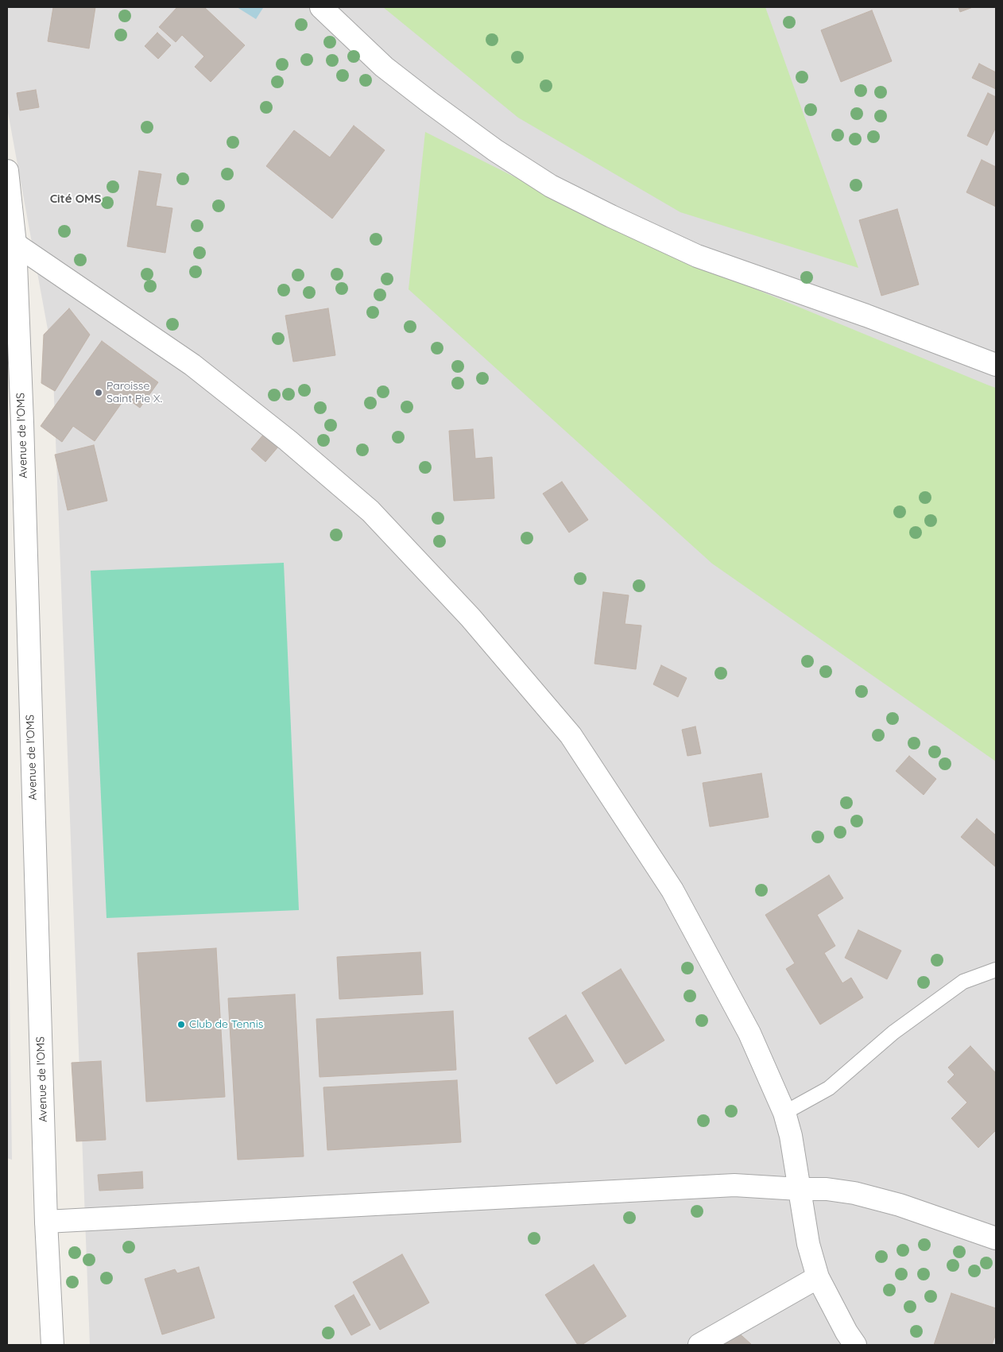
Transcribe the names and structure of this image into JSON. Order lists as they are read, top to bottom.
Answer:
{
  "streets": {
    "street": ["Avenue de l'OMS"]
  },
  "districts": ["Cité OMS"],
  "places": ["Paroisse Saint Pie X.", "Club de Tennis"]
}
